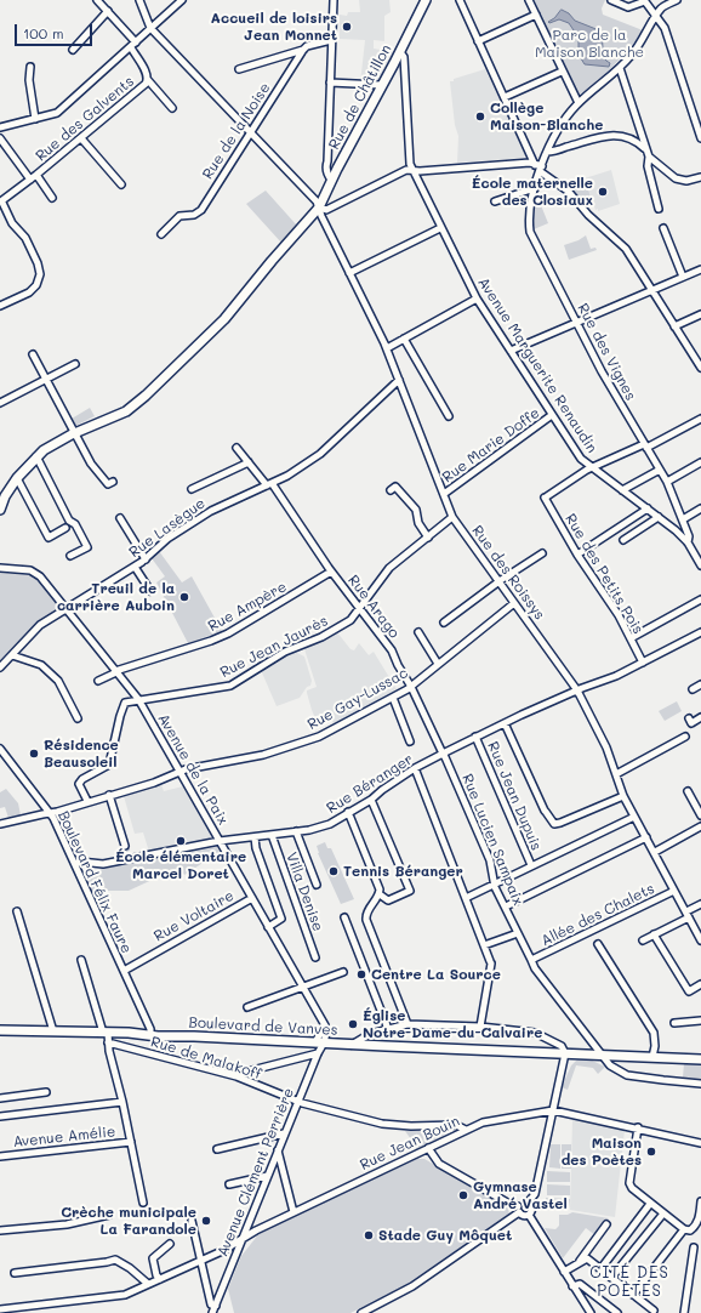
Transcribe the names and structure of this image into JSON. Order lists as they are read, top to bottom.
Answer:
{
  "streets": {
    "main road": ["Rue de Châtillon", "Boulevard de Vanves"],
    "street": [
      "Rue des Galvents",
      "Rue de la Noise",
      "Rue des Vignes",
      "Avenue Marguerite Renaudin",
      "Rue Marie Doffe",
      "Rue Lasègue",
      "Rue des Roissys",
      "Rue des Petits Pois",
      "Rue Ampère",
      "Rue Arago",
      "Rue Jean Jaurès",
      "Rue Gay-Lussac",
      "Avenue de la Paix",
      "Rue Béranger",
      "Rue Jean Dupuis",
      "Rue Lucien Sampaix",
      "Boulevard Félix Faure",
      "Villa Denise",
      "Allée des Chalets",
      "Rue Voltaire",
      "Rue de Malakoff",
      "Avenue Amélie",
      "Rue Jean Bouin",
      "Avenue Clément Perrière"
    ]
  },
  "crossings": [
    ["Rue de Châtillon", "Avenue Marguerite Renaudin"],
    ["Rue de Châtillon", "Rue des Roissys"],
    ["Rue de la Noise", "Rue des Roissys"],
    ["Rue des Vignes", "Avenue Marguerite Renaudin"],
    ["Avenue Marguerite Renaudin", "Rue Marie Doffe"],
    ["Avenue Marguerite Renaudin", "Rue des Petits Pois"],
    ["Rue Marie Doffe", "Rue des Roissys"],
    ["Rue Lasègue", "Rue des Roissys"],
    ["Rue Lasègue", "Rue Arago"],
    ["Rue Lasègue", "Avenue de la Paix"],
    ["Rue des Roissys", "Rue Jean Jaurès"],
    ["Rue des Roissys", "Rue Gay-Lussac"],
    ["Rue des Roissys", "Rue Béranger"],
    ["Rue des Roissys", "Allée des Chalets"],
    ["Rue des Petits Pois", "Rue Béranger"],
    ["Rue Ampère", "Rue Arago"],
    ["Rue Ampère", "Avenue de la Paix"],
    ["Rue Arago", "Rue Jean Jaurès"],
    ["Rue Arago", "Rue Gay-Lussac"],
    ["Rue Arago", "Rue Béranger"],
    ["Rue Arago", "Rue Lucien Sampaix"],
    ["Rue Jean Jaurès", "Avenue de la Paix"],
    ["Rue Gay-Lussac", "Avenue de la Paix"],
    ["Rue Gay-Lussac", "Boulevard Félix Faure"],
    ["Avenue de la Paix", "Rue Béranger"],
    ["Avenue de la Paix", "Rue Voltaire"],
    ["Avenue de la Paix", "Boulevard de Vanves"],
    ["Avenue de la Paix", "Avenue Clément Perrière"],
    ["Rue Béranger", "Rue Jean Dupuis"],
    ["Rue Béranger", "Rue Lucien Sampaix"],
    ["Rue Béranger", "Boulevard Félix Faure"],
    ["Rue Béranger", "Villa Denise"],
    ["Rue Lucien Sampaix", "Allée des Chalets"],
    ["Rue Lucien Sampaix", "Boulevard de Vanves"],
    ["Boulevard Félix Faure", "Rue Voltaire"],
    ["Boulevard Félix Faure", "Boulevard de Vanves"],
    ["Boulevard de Vanves", "Rue de Malakoff"],
    ["Boulevard de Vanves", "Avenue Clément Perrière"],
    ["Rue de Malakoff", "Rue Jean Bouin"],
    ["Rue de Malakoff", "Avenue Clément Perrière"],
    ["Rue Jean Bouin", "Avenue Clément Perrière"]
  ],
  "districts": ["CITÉ DES POÈTES"],
  "parks": ["Parc de la Maison Blanche"],
  "places": [
    "Accueil de loisirs Jean Monnet",
    "Collège Maison-Blanche",
    "École maternelle des Closiaux",
    "Treuil de la carrière Auboin",
    "Résidence Beausoleil",
    "École élémentaire Marcel Doret",
    "Tennis Béranger",
    "Centre La Source",
    "Église Notre-Dame-du-Calvaire",
    "Maison des Poètes",
    "Gymnase André Vastel",
    "Crèche municipale La Farandole",
    "Stade Guy Môquet"
  ],
  "scale_bar": "100 m"
}
